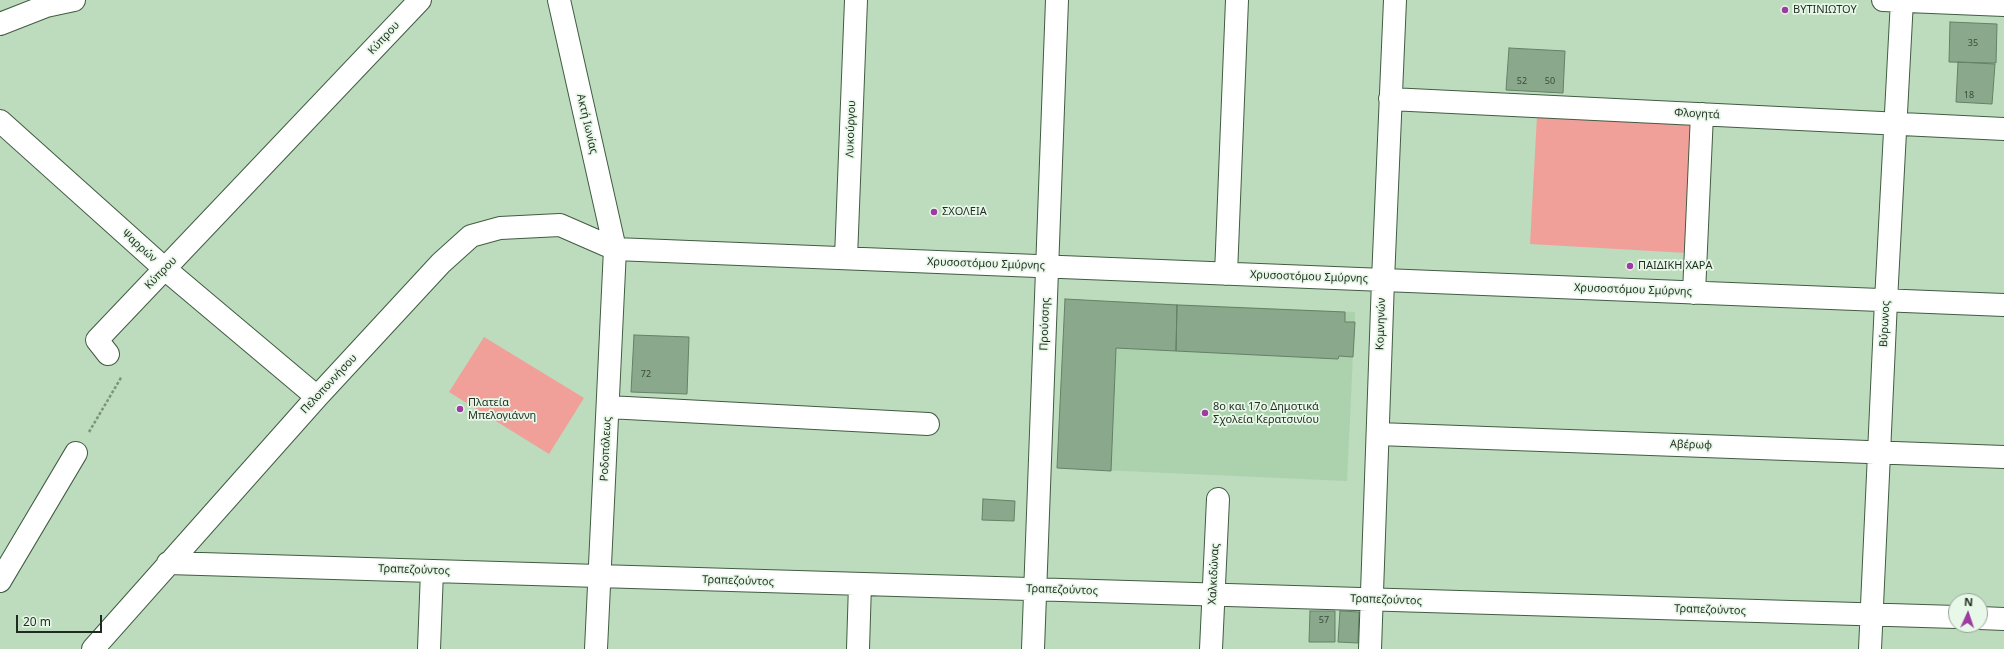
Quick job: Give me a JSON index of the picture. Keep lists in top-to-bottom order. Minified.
{"streets":{"street":["Κύπρου","Φλογητά","Ακτή Ιωνίας","Λυκούργου","Ψαρρών","Χρυσοστόμου Σμύρνης","Προύσσης","Κομνηνών","Βύρωνος","Πελοποννήσου","Αβέρωφ","Ροδοπόλεως","Τραπεζούντος","Χαλκιδώνας"]},"crossings":[["Κύπρου","Ψαρρών"],["Φλογητά","Κομνηνών"],["Φλογητά","Βύρωνος"],["Ακτή Ιωνίας","Χρυσοστόμου Σμύρνης"],["Ακτή Ιωνίας","Πελοποννήσου"],["Ακτή Ιωνίας","Ροδοπόλεως"],["Λυκούργου","Χρυσοστόμου Σμύρνης"],["Ψαρρών","Πελοποννήσου"],["Χρυσοστόμου Σμύρνης","Προύσσης"],["Χρυσοστόμου Σμύρνης","Κομνηνών"],["Χρυσοστόμου Σμύρνης","Βύρωνος"],["Χρυσοστόμου Σμύρνης","Πελοποννήσου"],["Χρυσοστόμου Σμύρνης","Ροδοπόλεως"],["Προύσσης","Τραπεζούντος"],["Κομνηνών","Αβέρωφ"],["Κομνηνών","Τραπεζούντος"],["Βύρωνος","Αβέρωφ"],["Βύρωνος","Τραπεζούντος"],["Πελοποννήσου","Ροδοπόλεως"],["Πελοποννήσου","Τραπεζούντος"],["Ροδοπόλεως","Τραπεζούντος"],["Τραπεζούντος","Χαλκιδώνας"]],"places":["ΒΥΤΙΝΙΩΤΟΥ","ΣΧΟΛΕΙΑ","ΠΑΙΔΙΚΗ ΧΑΡΑ","Πλατεία Μπελογιάννη","8ο και 17ο Δημοτικά Σχολεία Κερατσινίου"],"house_numbers":["35","52","50","18","72","57"],"scale_bar":"20 m","north":"top"}
